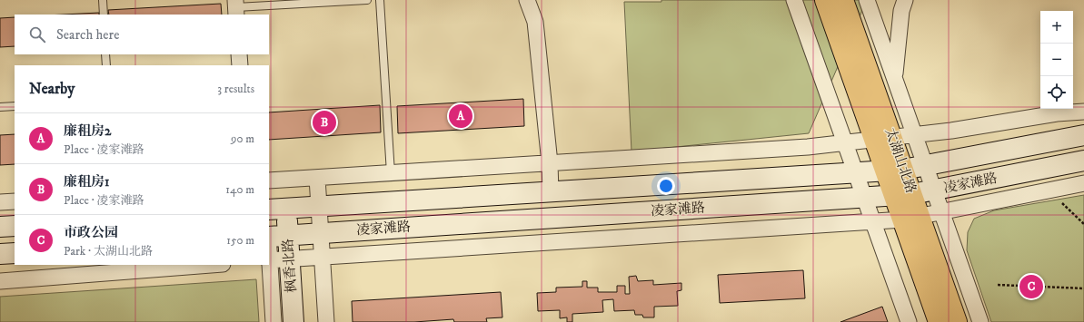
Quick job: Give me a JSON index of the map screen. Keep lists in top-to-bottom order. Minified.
{"streets":{"main road":["太湖山北路","凌家滩路","枫香北路"]},"crossings":[["太湖山北路","凌家滩路"],["凌家滩路","枫香北路"]],"page":{"map_buttons":["+","−"],"search":"Search here","heading":["Nearby","3 results"],"pins":["A","B","C"],"list":[{"mark":"A","name":"廉租房2","note":"Place · 凌家滩路","value":"90 m"},{"mark":"B","name":"廉租房1","note":"Place · 凌家滩路","value":"140 m"},{"mark":"C","name":"市政公园","note":"Park · 太湖山北路","value":"150 m"}]}}
